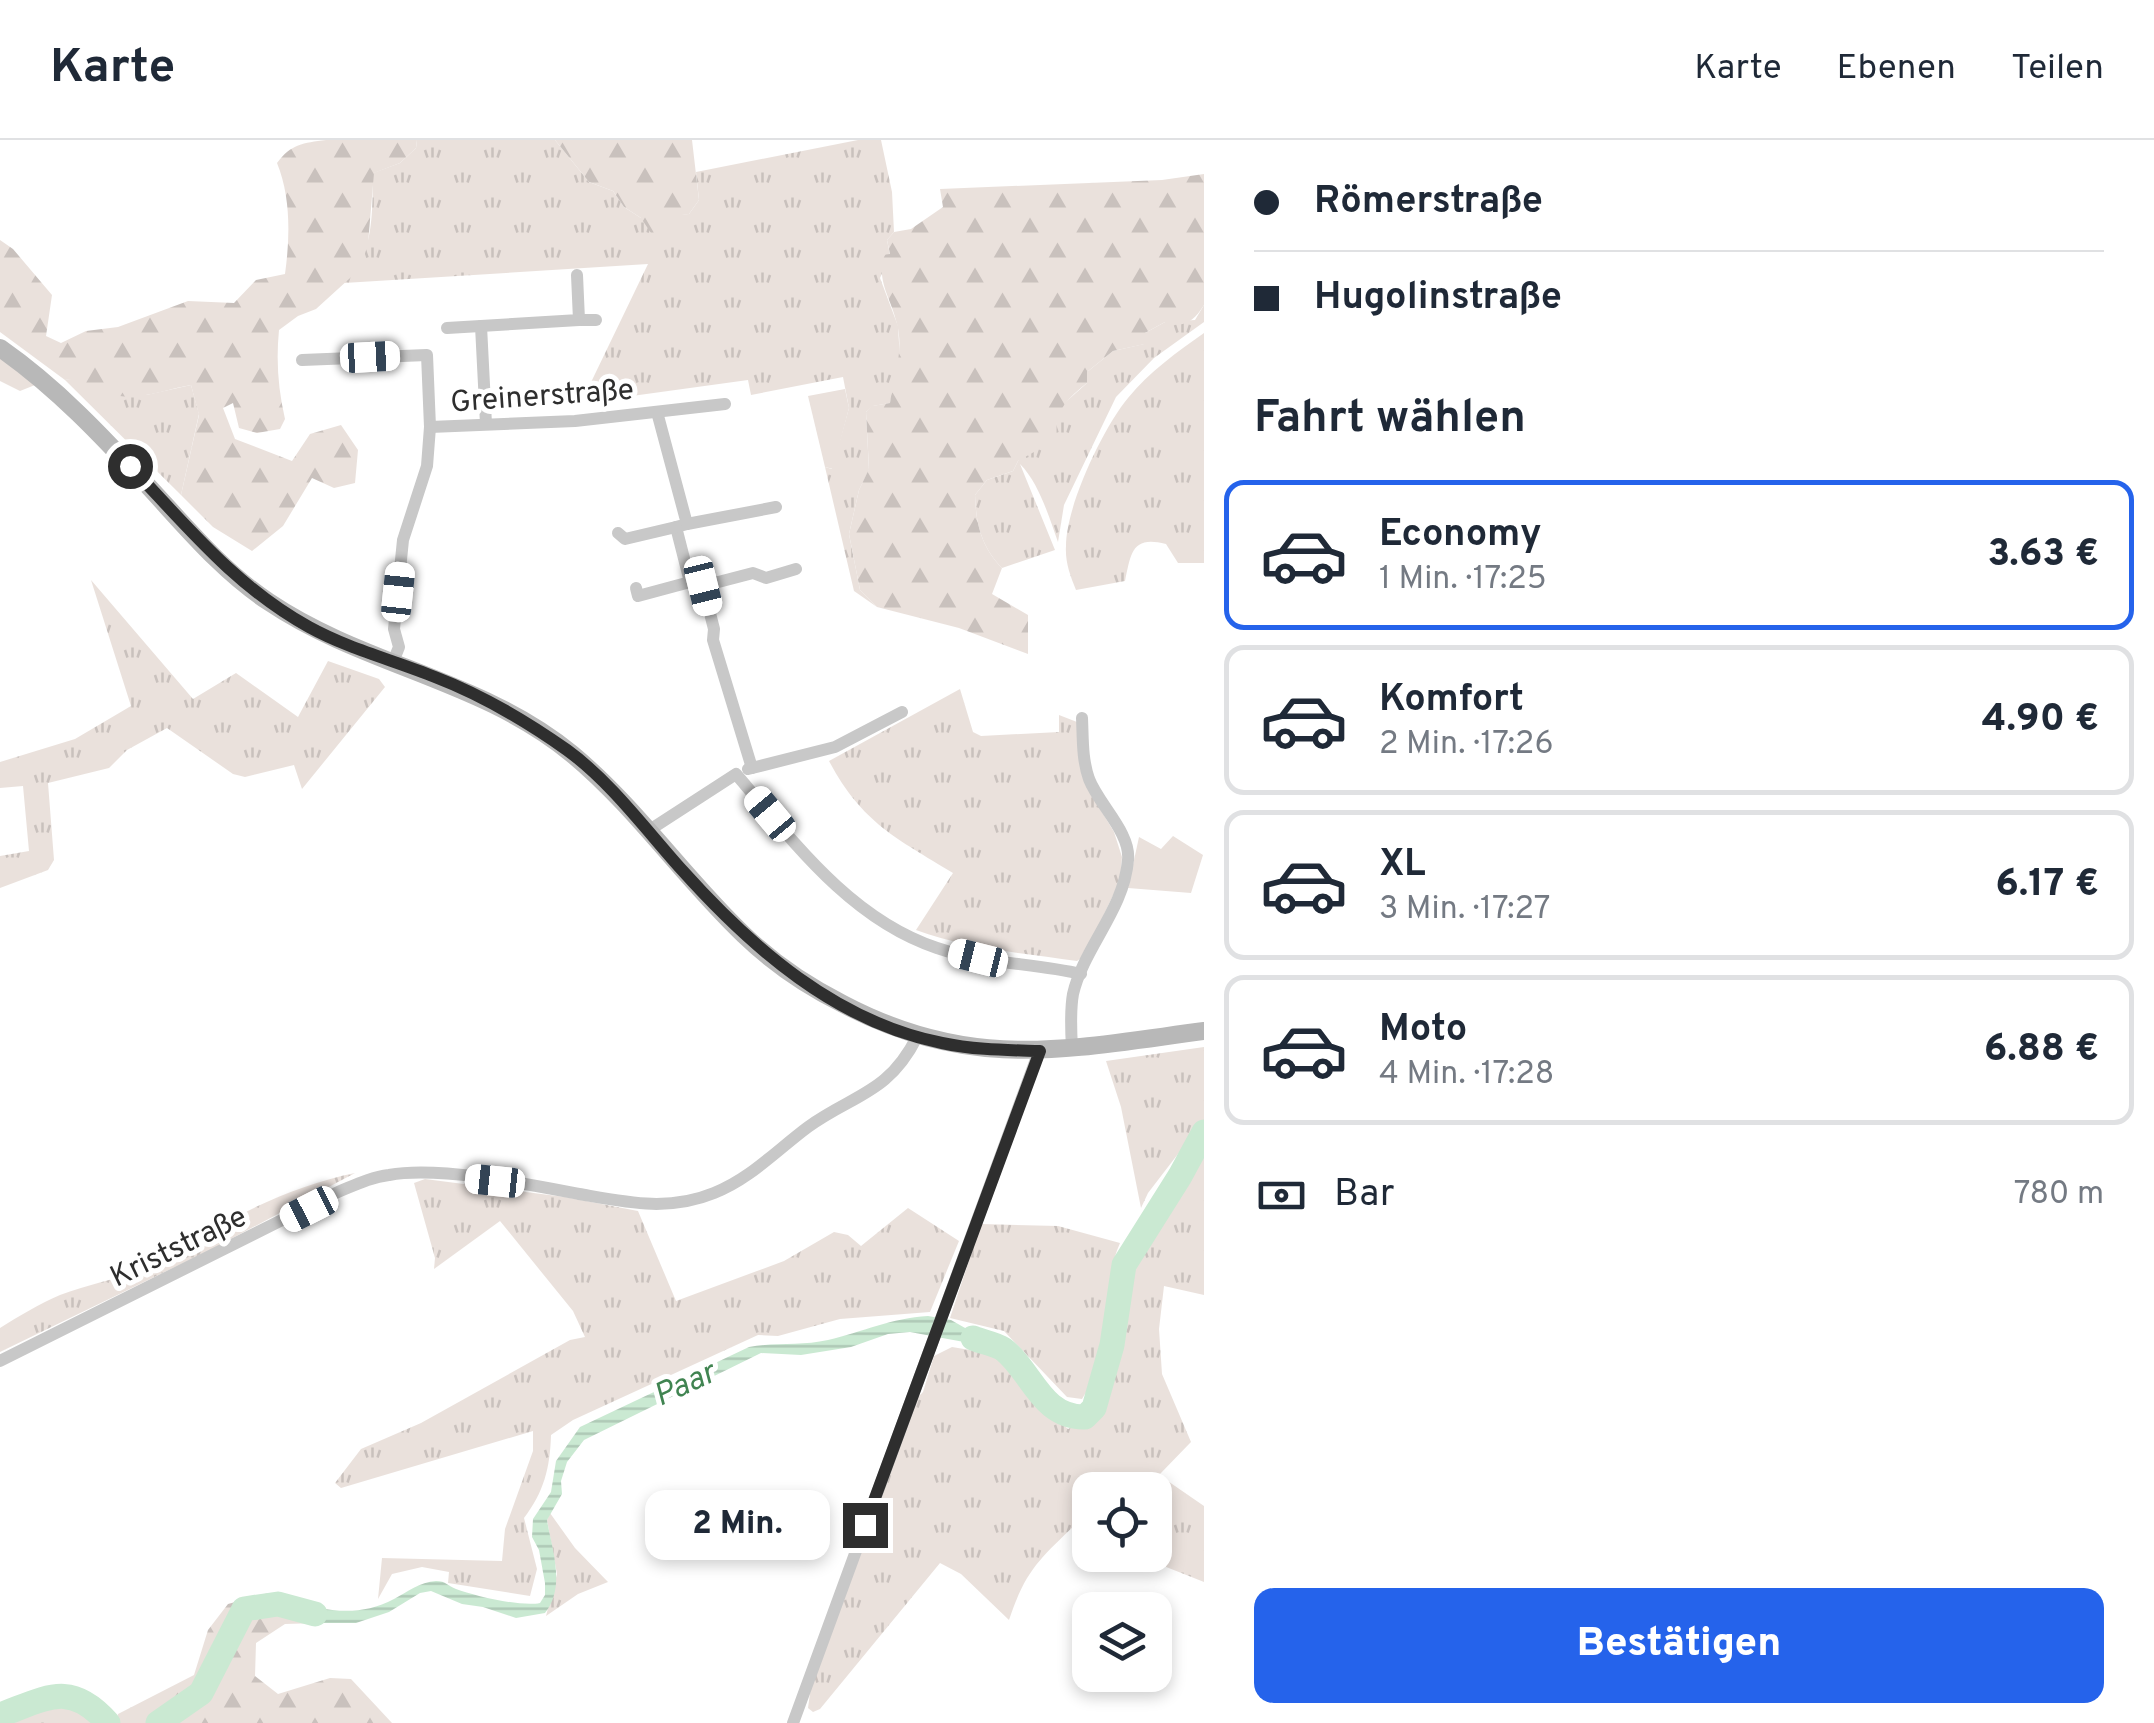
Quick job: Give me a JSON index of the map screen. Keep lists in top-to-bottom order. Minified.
{"streets":{"street":["Greinerstraße","Kriststraße"]},"water":["Paar"],"page":{"header":"Karte","nav":["Karte","Ebenen","Teilen"],"banner":["Römerstraße","Hugolinstraße"],"heading":"Fahrt wählen","list":[{"name":"Economy","note":"1 Min. · 17:25","value":"3.63 €"},{"name":"Komfort","note":"2 Min. · 17:26","value":"4.90 €"},{"name":"XL","note":"3 Min. · 17:27","value":"6.17 €"},{"name":"Moto","note":"4 Min. · 17:28","value":"6.88 €"}],"pay":["Bar","780 m"],"bubble":"2 Min.","buttons":"Bestätigen"}}
